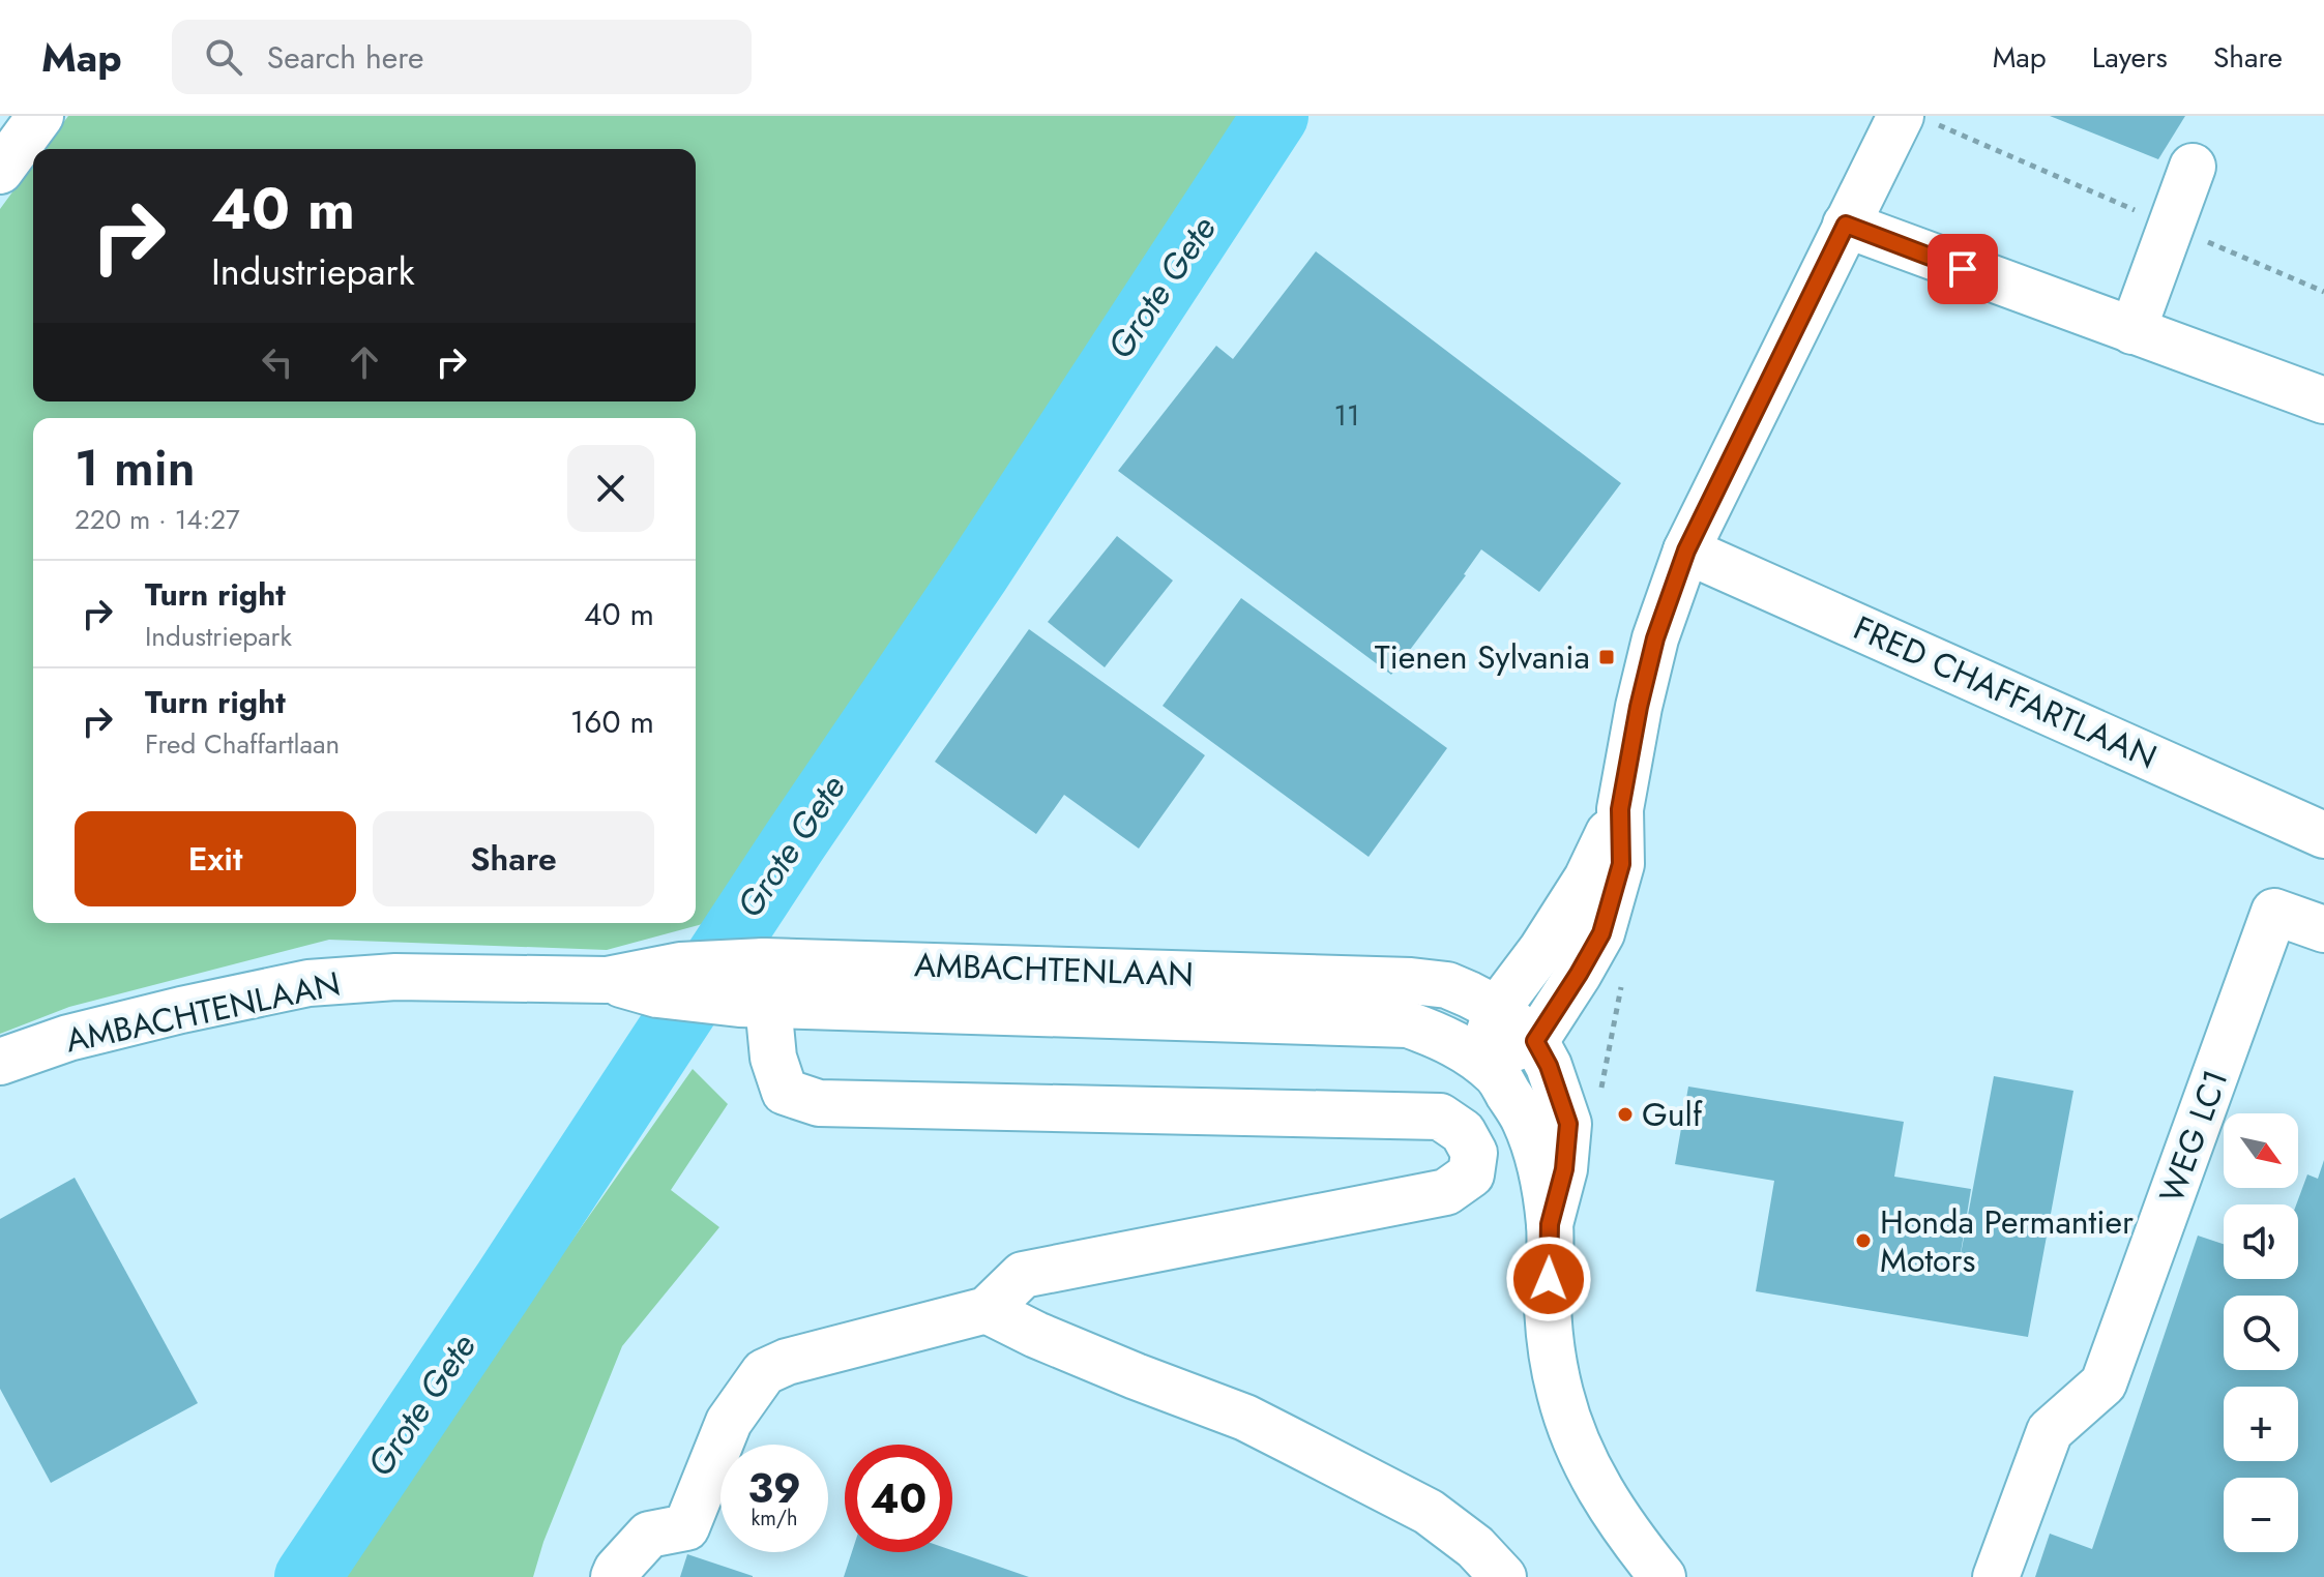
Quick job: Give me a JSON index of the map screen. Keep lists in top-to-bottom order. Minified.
{"streets":{"street":["FRED CHAFFARTLAAN","AMBACHTENLAAN","WEG LC1"]},"water":["Grote Gete"],"places":{"transit":["Tienen Sylvania"],"other":["Gulf","Honda Permantier Motors"]},"house_numbers":["11"],"north":"bottom right","page":{"header":"Map","search":"Search here","nav":["Map","Layers","Share"],"turn":["40 m","Industriepark"],"heading":["1 min","220 m · 14:27"],"list":[{"name":"Turn right","note":"Industriepark","value":"40 m"},{"name":"Turn right","note":"Fred Chaffartlaan","value":"160 m"}],"buttons":["Exit","Share"],"map_buttons":["+","−"],"speed":"39 km/h","limit":"40"}}
